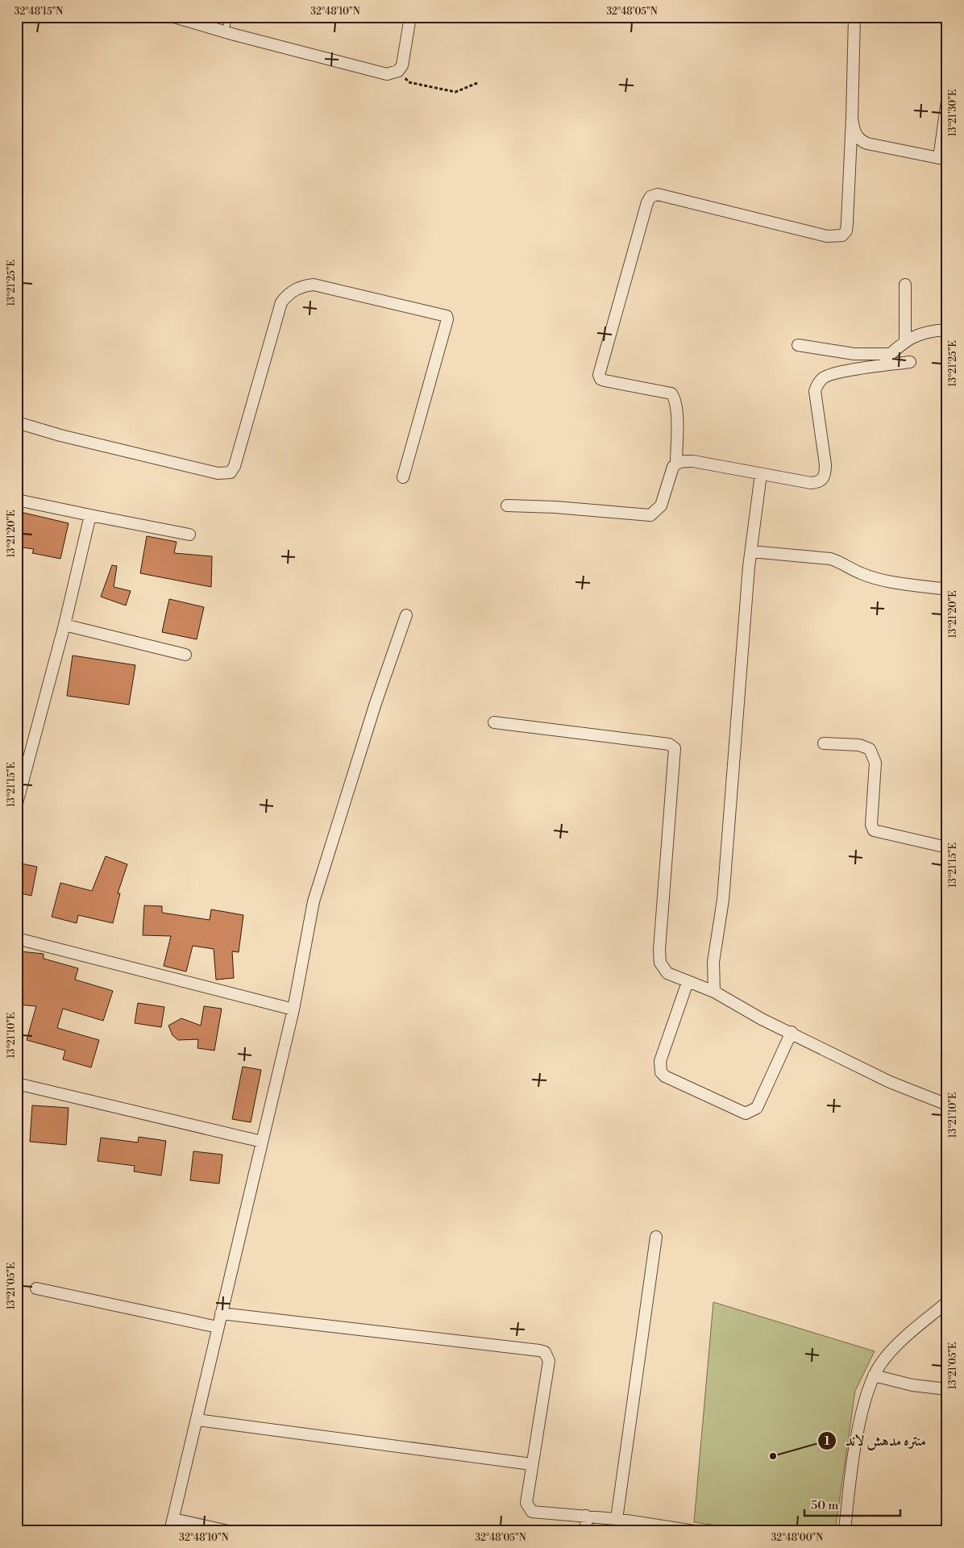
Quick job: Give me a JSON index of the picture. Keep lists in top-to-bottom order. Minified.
{"places":["منتره مدهش لاند"],"scale_bar":"50 m","coordinates":["32°48'15\"N","32°48'10\"N","32°48'05\"N","13°21'30\"E","13°21'25\"E","13°21'20\"E","13°21'15\"E","13°21'10\"E","13°21'05\"E","32°48'00\"N"]}
